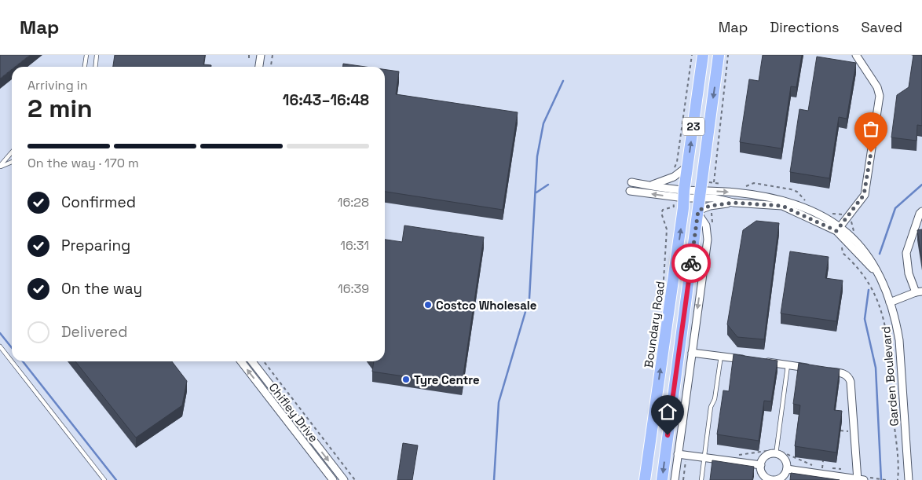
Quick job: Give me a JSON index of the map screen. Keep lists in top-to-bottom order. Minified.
{"streets":{"main road":["23","Boundary Road"],"street":["Garden Boulevard","Chifley Drive"]},"crossings":[["23","Garden Boulevard"],["Boundary Road","Garden Boulevard"]],"places":["Costco Wholesale","Tyre Centre"],"page":{"header":"Map","nav":["Map","Directions","Saved"],"heading":["2 min","Arriving in","16:43–16:48"],"bar":"On the way · 170 m","list":[["Confirmed","16:28"],["Preparing","16:31"],["On the way","16:39"],"Delivered"]}}
